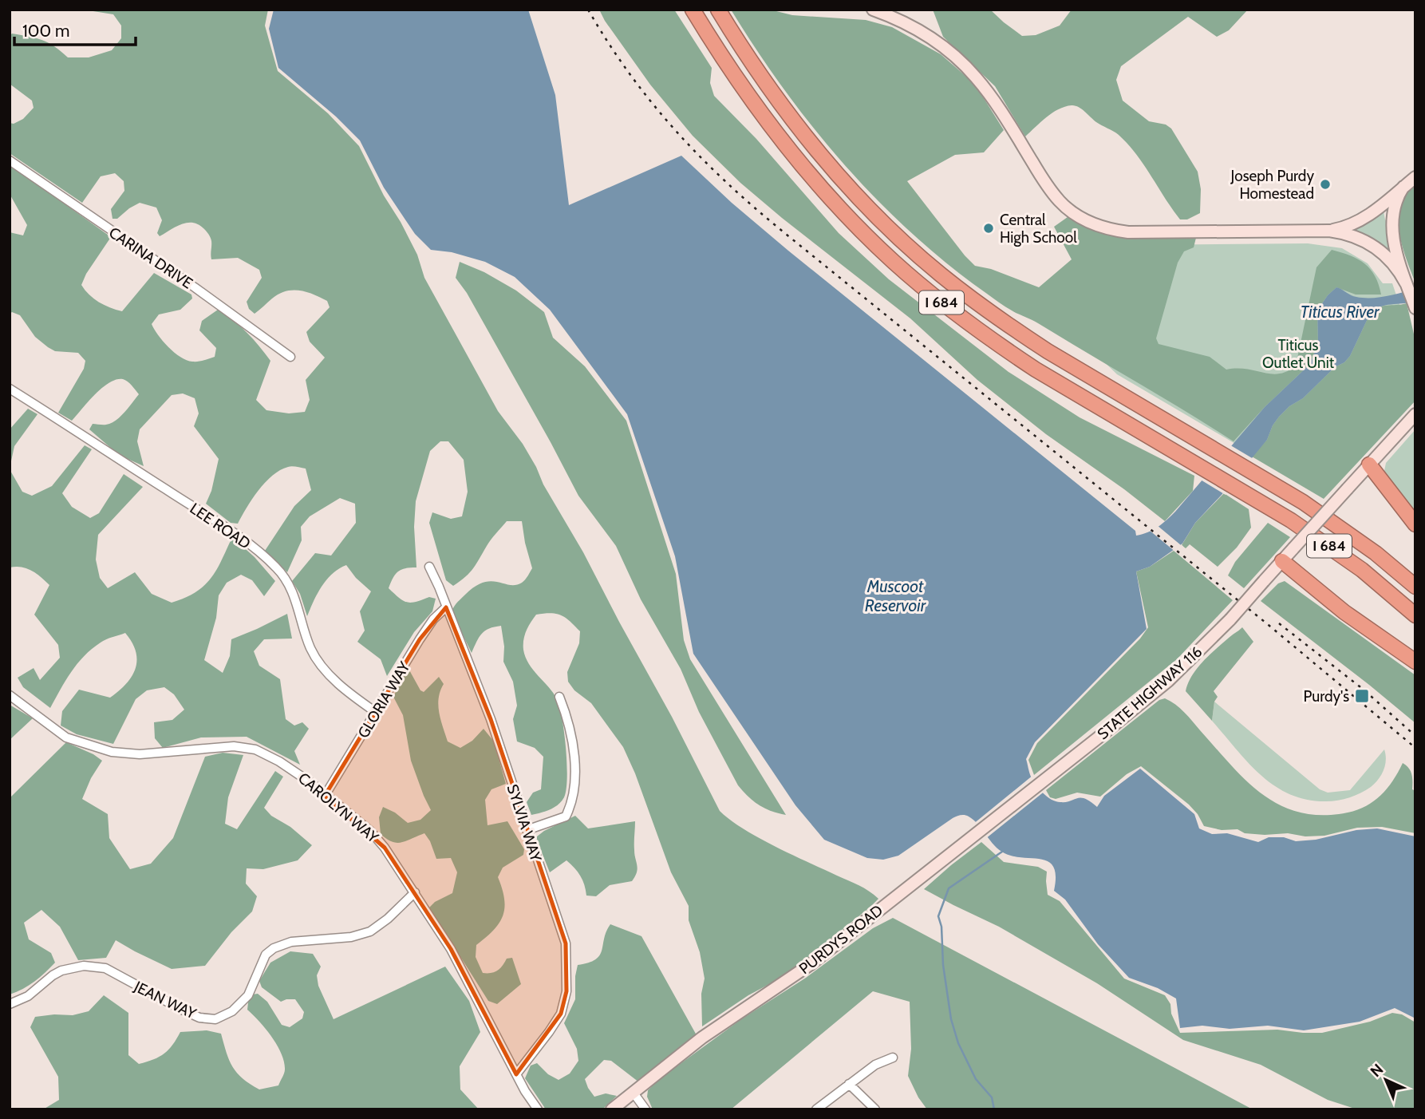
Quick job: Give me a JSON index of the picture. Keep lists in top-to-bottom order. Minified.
{"streets":{"highway":["I 684"],"main road":["STATE HIGHWAY 116","PURDYS ROAD"],"street":["CARINA DRIVE","LEE ROAD","GLORIA WAY","CAROLYN WAY","SYLVIA WAY","JEAN WAY"]},"crossings":[["LEE ROAD","GLORIA WAY"],["STATE HIGHWAY 116","PURDYS ROAD"],["GLORIA WAY","CAROLYN WAY"],["GLORIA WAY","SYLVIA WAY"],["CAROLYN WAY","SYLVIA WAY"],["CAROLYN WAY","JEAN WAY"]],"water":["Titicus River","Muscoot Reservoir"],"parks":["Titicus Outlet Unit"],"places":{"other":["Joseph Purdy Homestead","Central High School"],"transit":["Purdy's"]},"scale_bar":"100 m","north":"top left"}
